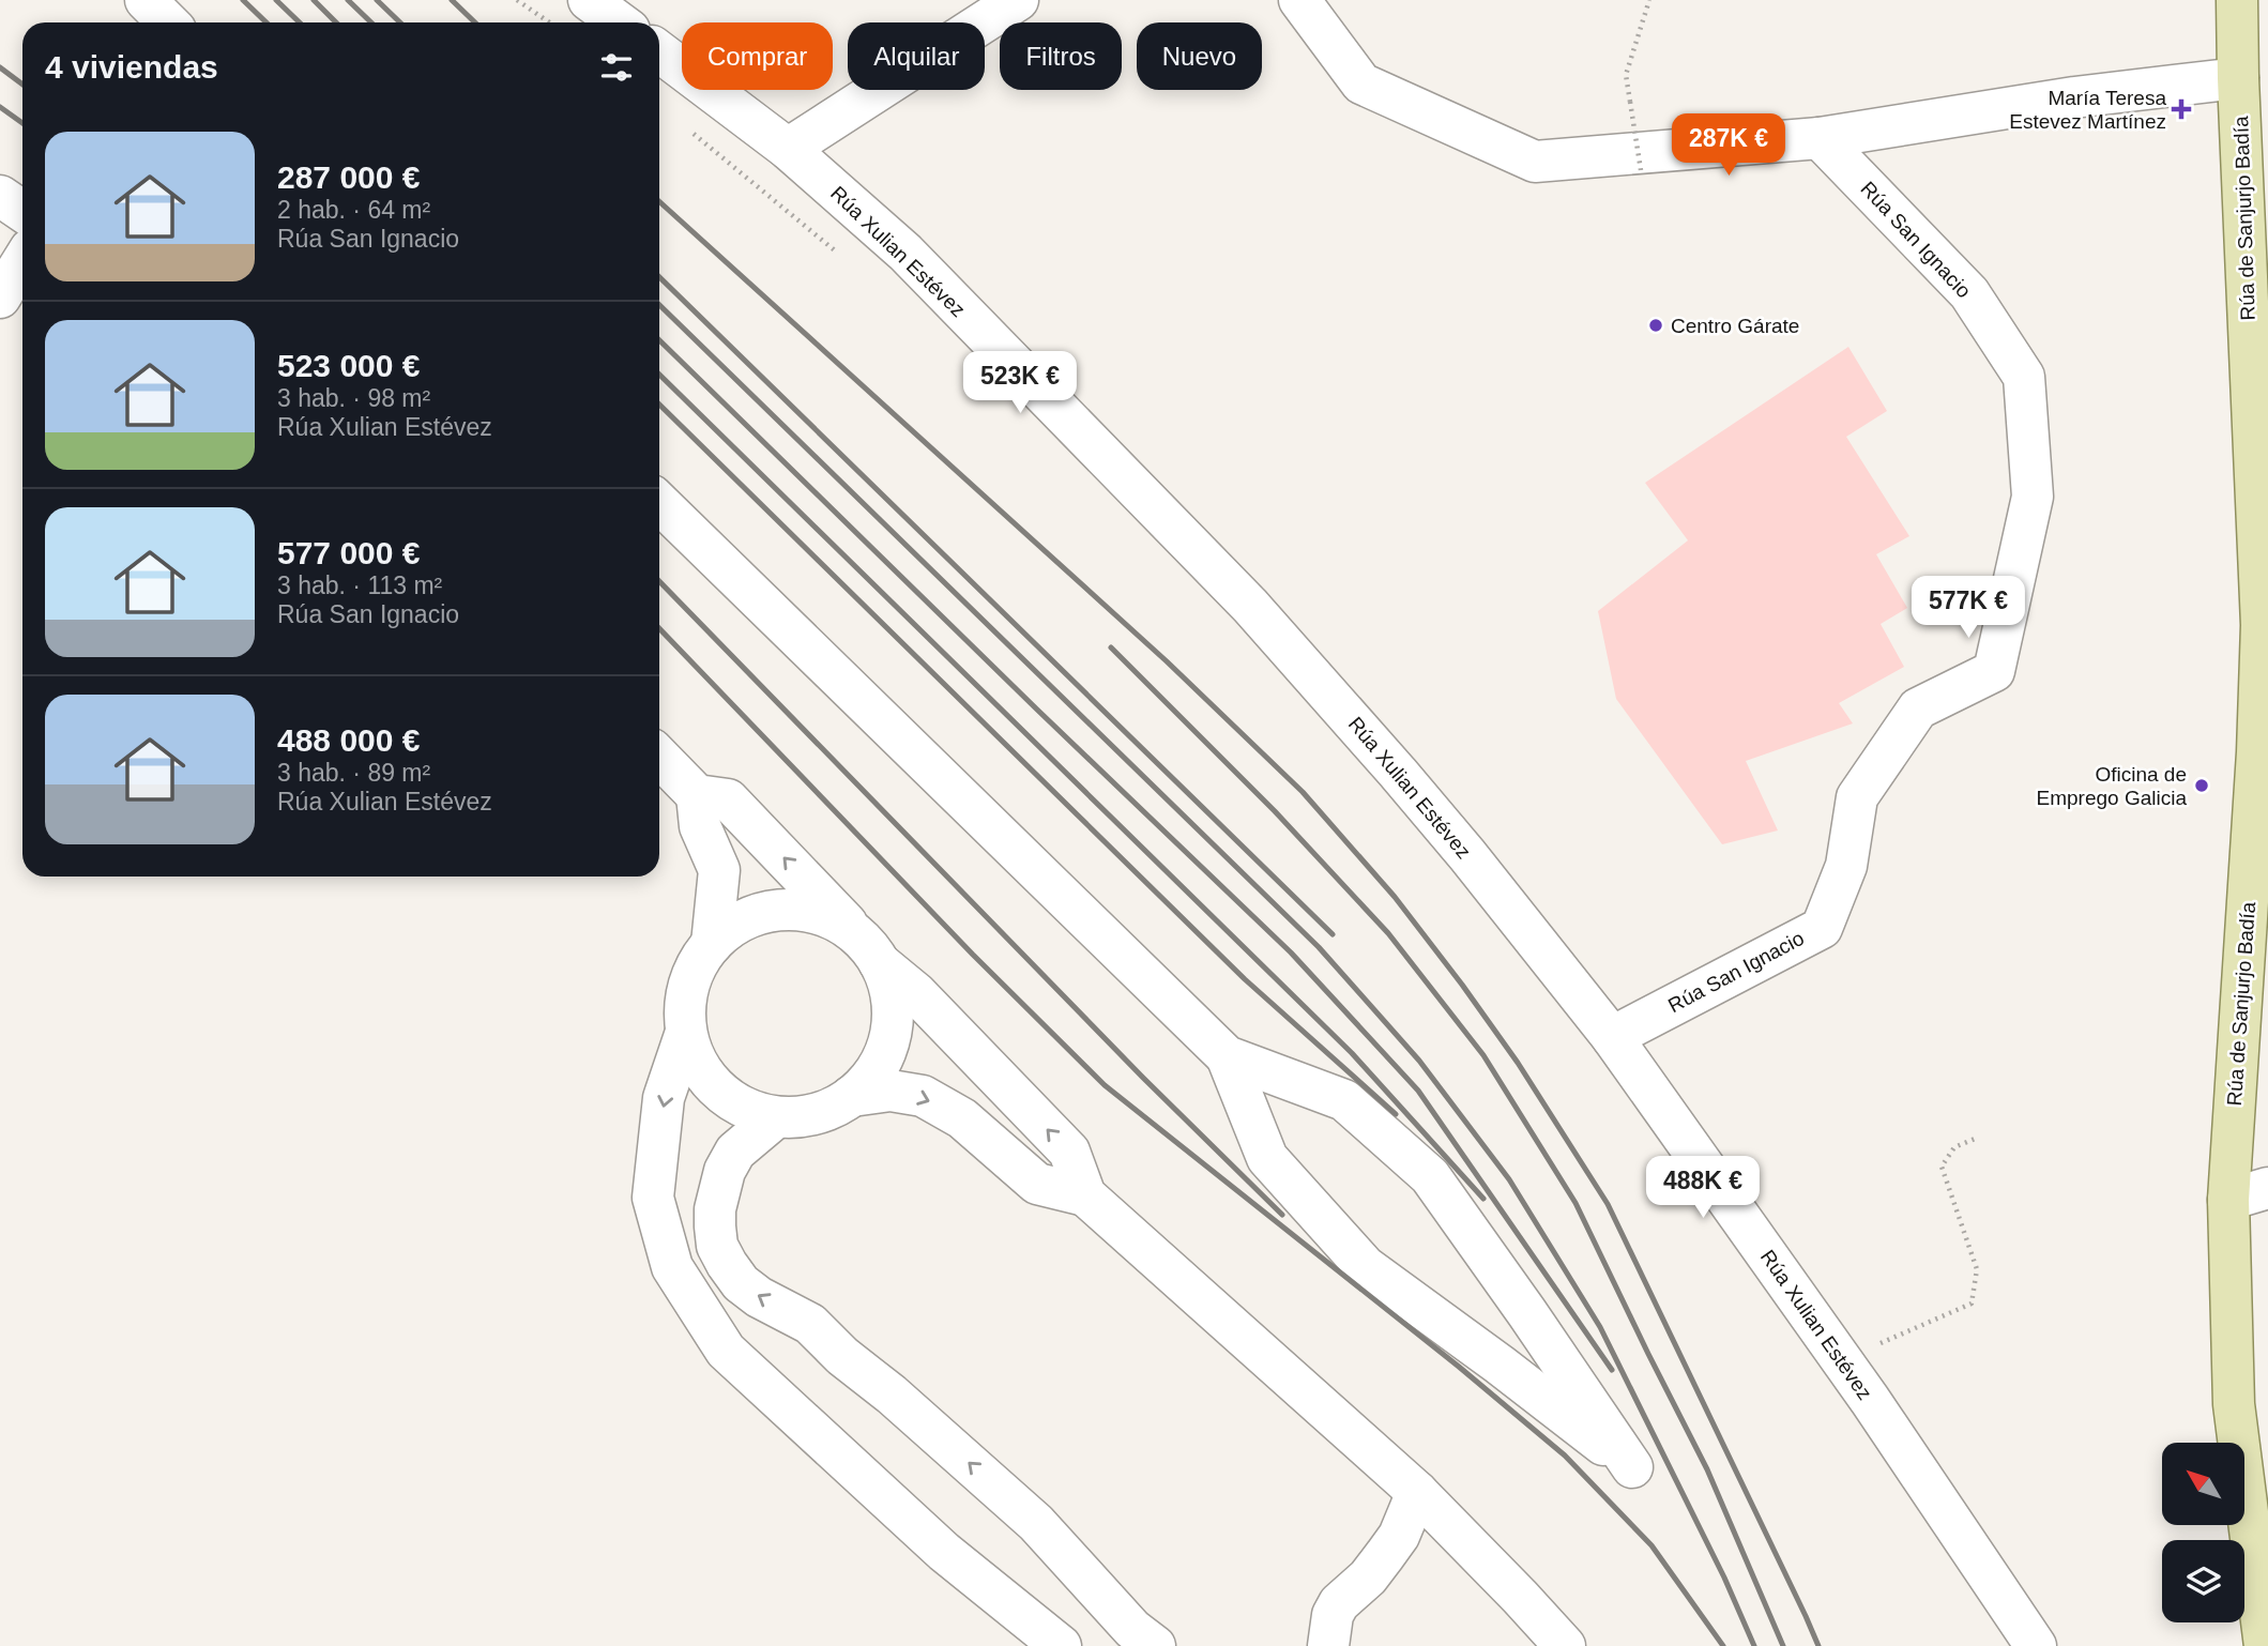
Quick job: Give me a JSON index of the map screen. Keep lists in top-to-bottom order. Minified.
{"streets":{"main road":["Rúa de Sanjurjo Badía"],"street":["Rúa San Ignacio","Rúa Xulian Estévez"]},"crossings":[["Rúa San Ignacio","Rúa Xulian Estévez"]],"places":{"health":["María Teresa Estevez Martínez"],"other":["Centro Gárate","Oficina de Emprego Galicia"]},"north":"top left","page":{"chip":["Comprar","Alquilar","Filtros","Nuevo"],"heading":"4 viviendas","list":[{"name":"287 000 €","note":"2 hab. · 64 m² · Rúa San Ignacio"},{"name":"523 000 €","note":"3 hab. · 98 m² · Rúa Xulian Estévez"},{"name":"577 000 €","note":"3 hab. · 113 m² · Rúa San Ignacio"},{"name":"488 000 €","note":"3 hab. · 89 m² · Rúa Xulian Estévez"}],"price":["287K €","523K €","577K €","488K €"]}}
